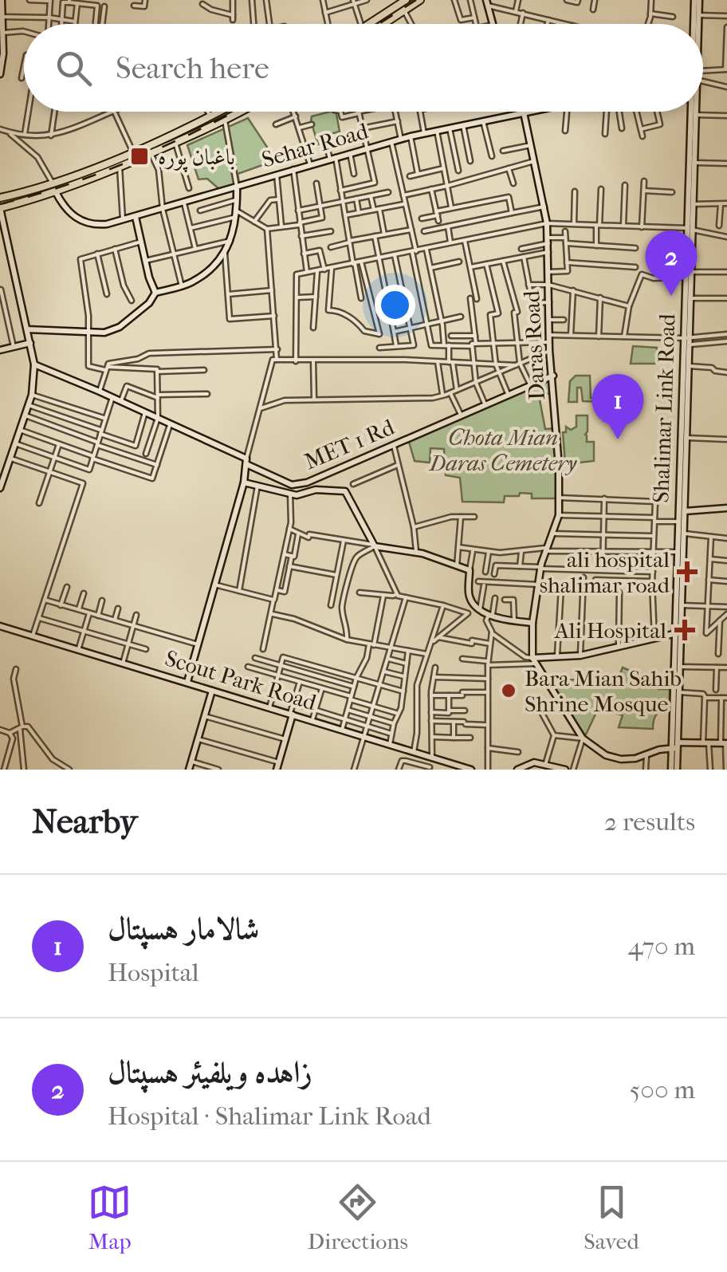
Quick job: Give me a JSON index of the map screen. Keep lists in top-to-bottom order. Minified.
{"streets":{"street":["Sehar Road","Daras Road","Shalimar Link Road","MET 1 Rd","Scout Park Road"]},"crossings":[["Sehar Road","Daras Road"],["Daras Road","MET 1 Rd"]],"parks":["Chota Mian Daras Cemetery"],"places":{"transit":["باغبان پورہ"],"health":["ali hospital shalimar road","Ali Hospital"],"other":["Bara Mian Sahib Shrine Mosque"]},"page":{"search":"Search here","pins":["2","1"],"heading":["Nearby","2 results"],"list":[{"mark":"1","name":"شالامار ہسپتال","note":"Hospital","value":"470 m"},{"mark":"2","name":"زاہدہ ویلفیئر ہسپتال","note":"Hospital · Shalimar Link Road","value":"500 m"}],"nav":["Map","Directions","Saved"]}}
